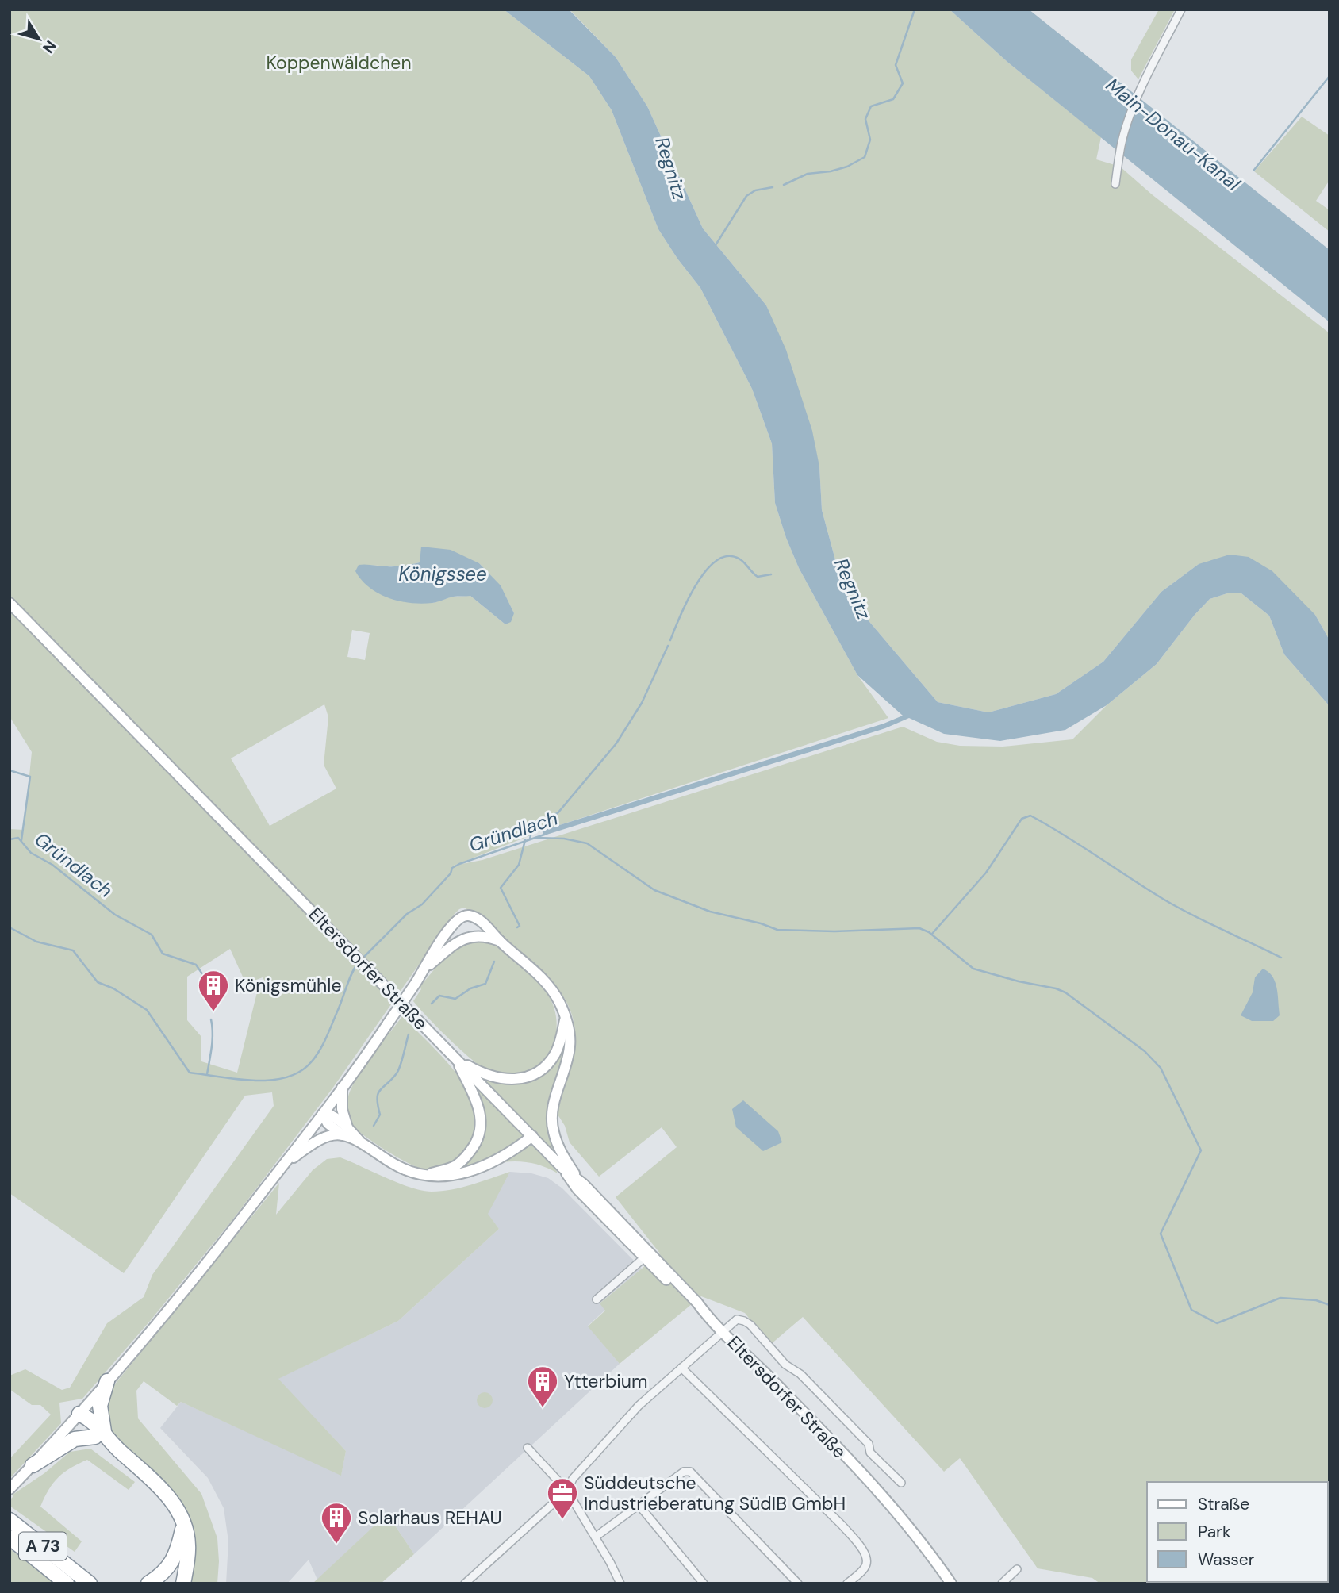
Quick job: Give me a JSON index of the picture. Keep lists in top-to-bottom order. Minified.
{"streets":{"highway":["A 73"],"main road":["Eltersdorfer Straße"]},"water":["Main-Donau-Kanal","Regnitz","Königssee","Gründlach"],"parks":["Koppenwäldchen"],"places":{"building":["Königsmühle","Ytterbium","Solarhaus REHAU"],"office":["Süddeutsche Industrieberatung SüdIB GmbH"]},"legend":["Straße","Park","Wasser"],"north":"bottom right"}
